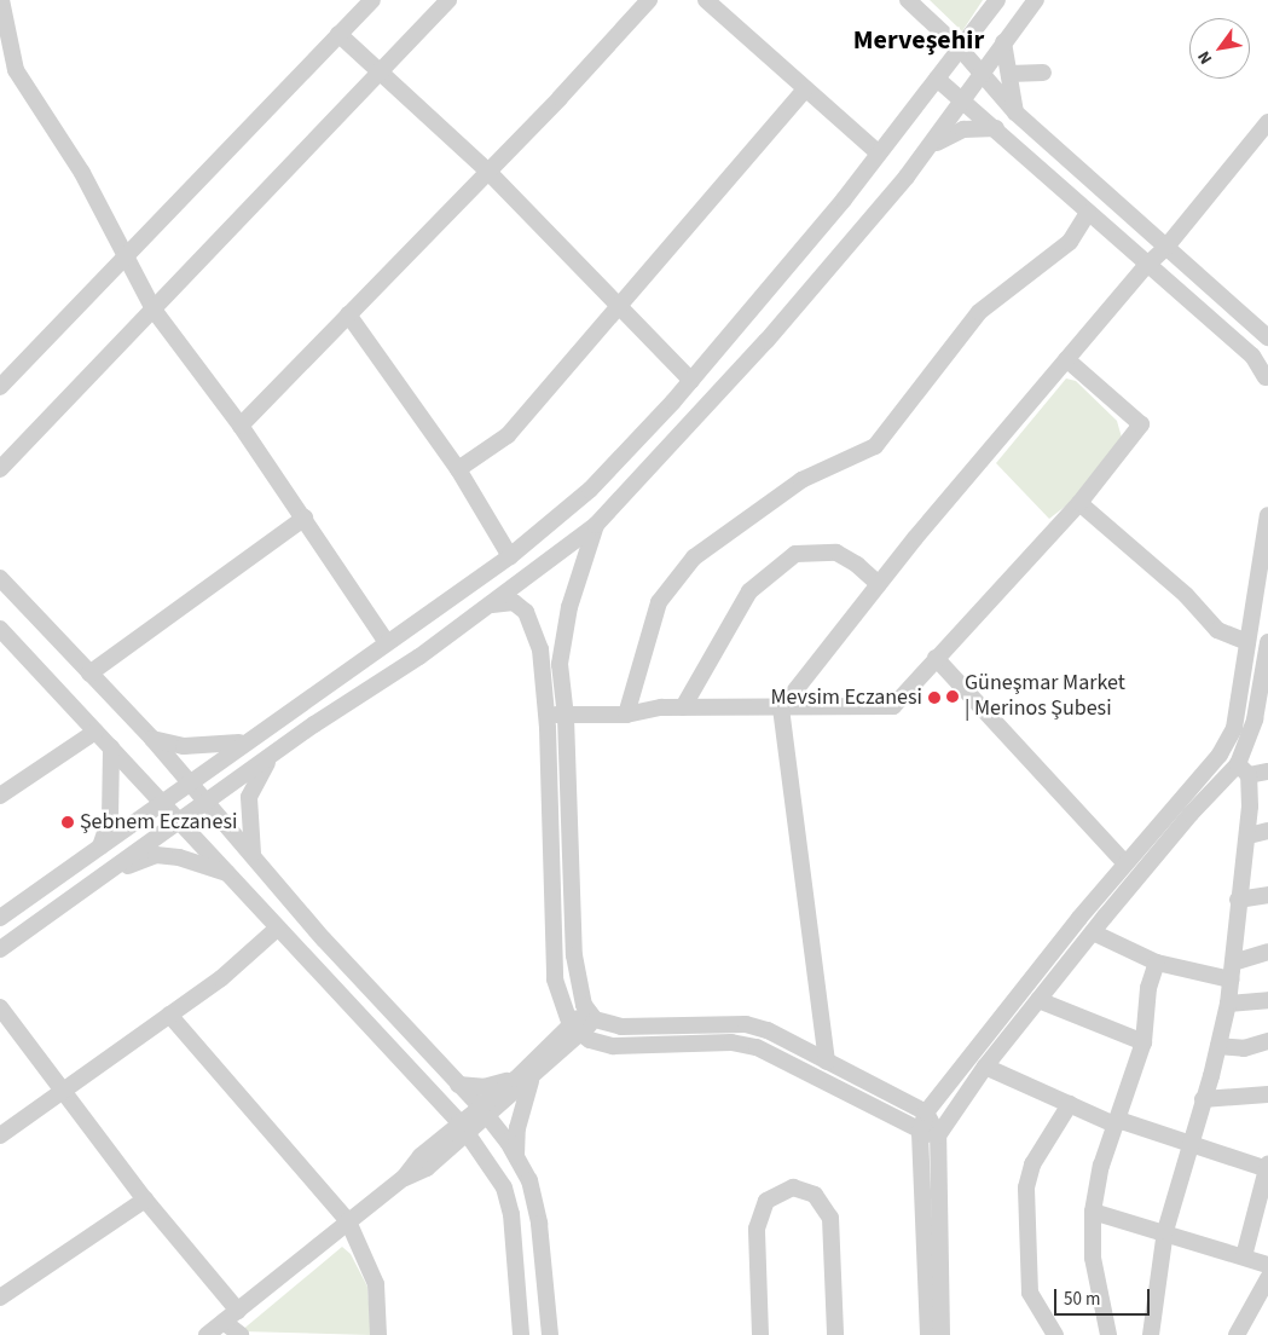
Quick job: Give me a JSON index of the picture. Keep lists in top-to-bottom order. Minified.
{"districts":["Merveşehir"],"places":["Güneşmar Market | Merinos Şubesi","Mevsim Eczanesi","Şebnem Eczanesi"],"scale_bar":"50 m","north":"bottom left"}
